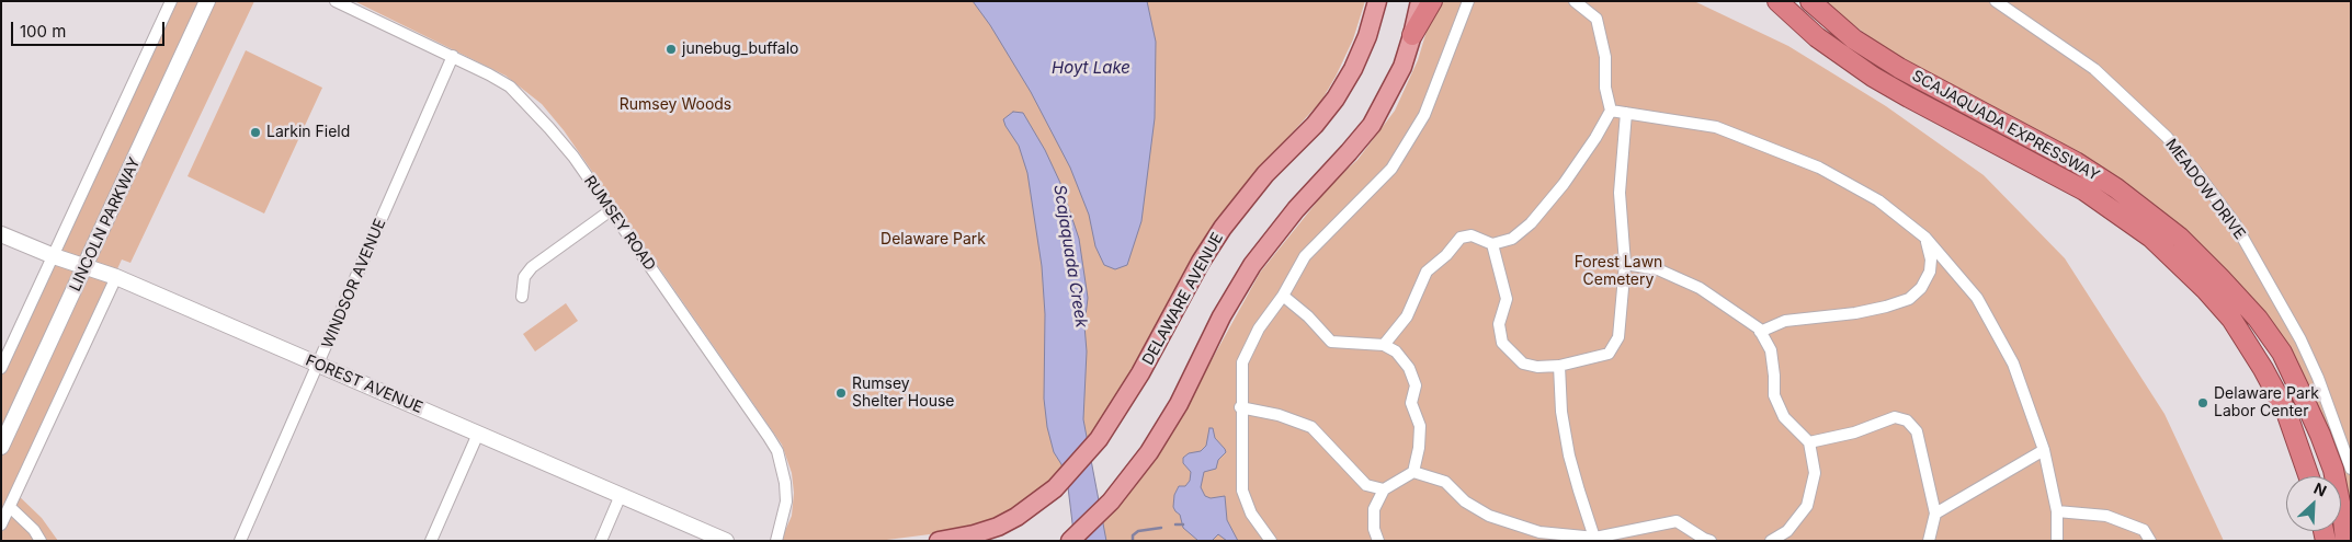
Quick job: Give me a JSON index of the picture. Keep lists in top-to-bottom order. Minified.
{"streets":{"highway":["SCAJAQUADA EXPRESSWAY"],"main road":["DELAWARE AVENUE"],"street":["MEADOW DRIVE","RUMSEY ROAD","LINCOLN PARKWAY","WINDSOR AVENUE","FOREST AVENUE"]},"crossings":[["RUMSEY ROAD","WINDSOR AVENUE"],["LINCOLN PARKWAY","FOREST AVENUE"],["WINDSOR AVENUE","FOREST AVENUE"]],"water":["Hoyt Lake","Scajaquada Creek"],"parks":["Rumsey Woods","Delaware Park","Forest Lawn Cemetery"],"places":["junebug_buffalo","Larkin Field","Rumsey Shelter House","Delaware Park Labor Center"],"scale_bar":"100 m","north":"top right"}
